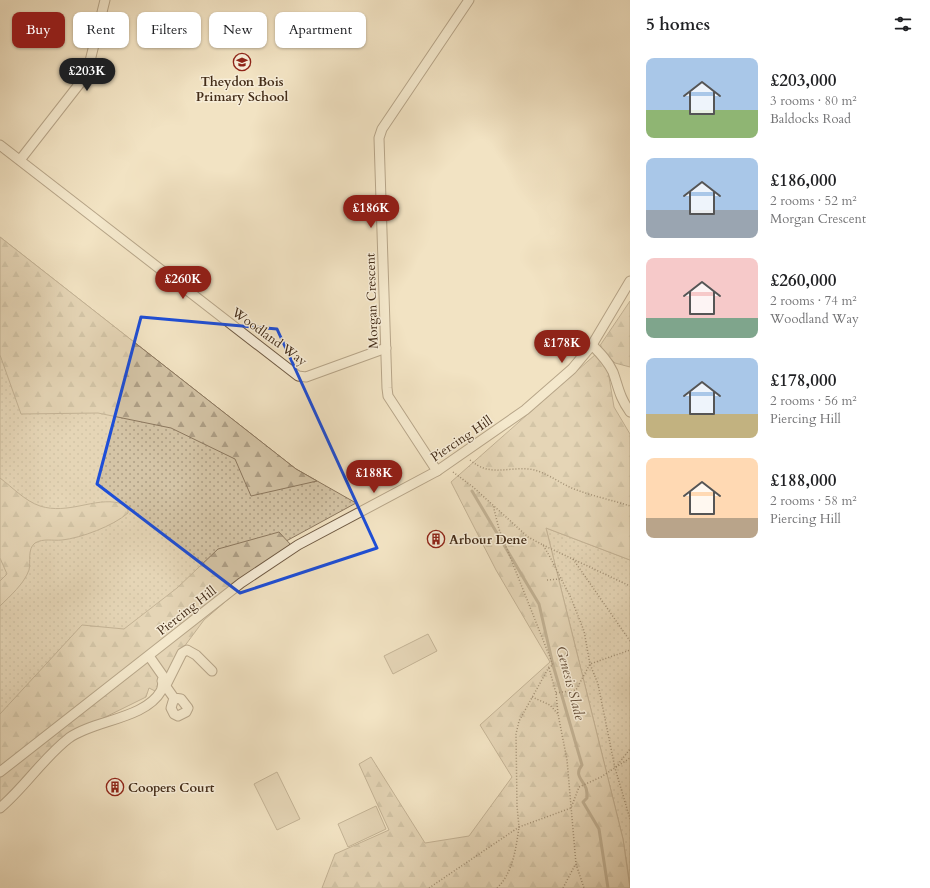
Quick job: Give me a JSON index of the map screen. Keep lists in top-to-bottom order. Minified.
{"streets":{"street":["Morgan Crescent","Woodland Way","Piercing Hill"]},"crossings":[["Morgan Crescent","Woodland Way"],["Morgan Crescent","Piercing Hill"]],"water":["Genesis Slade"],"places":{"school or university":["Theydon Bois Primary School"],"building":["Arbour Dene","Coopers Court"]},"page":{"heading":"5 homes","chip":["Buy","Rent","Filters","New","Apartment"],"list":[{"name":"£203,000","note":"3 rooms · 80 m² · Baldocks Road"},{"name":"£186,000","note":"2 rooms · 52 m² · Morgan Crescent"},{"name":"£260,000","note":"2 rooms · 74 m² · Woodland Way"},{"name":"£178,000","note":"2 rooms · 56 m² · Piercing Hill"},{"name":"£188,000","note":"2 rooms · 58 m² · Piercing Hill"}],"price":["£203K","£186K","£260K","£178K","£188K"]}}
